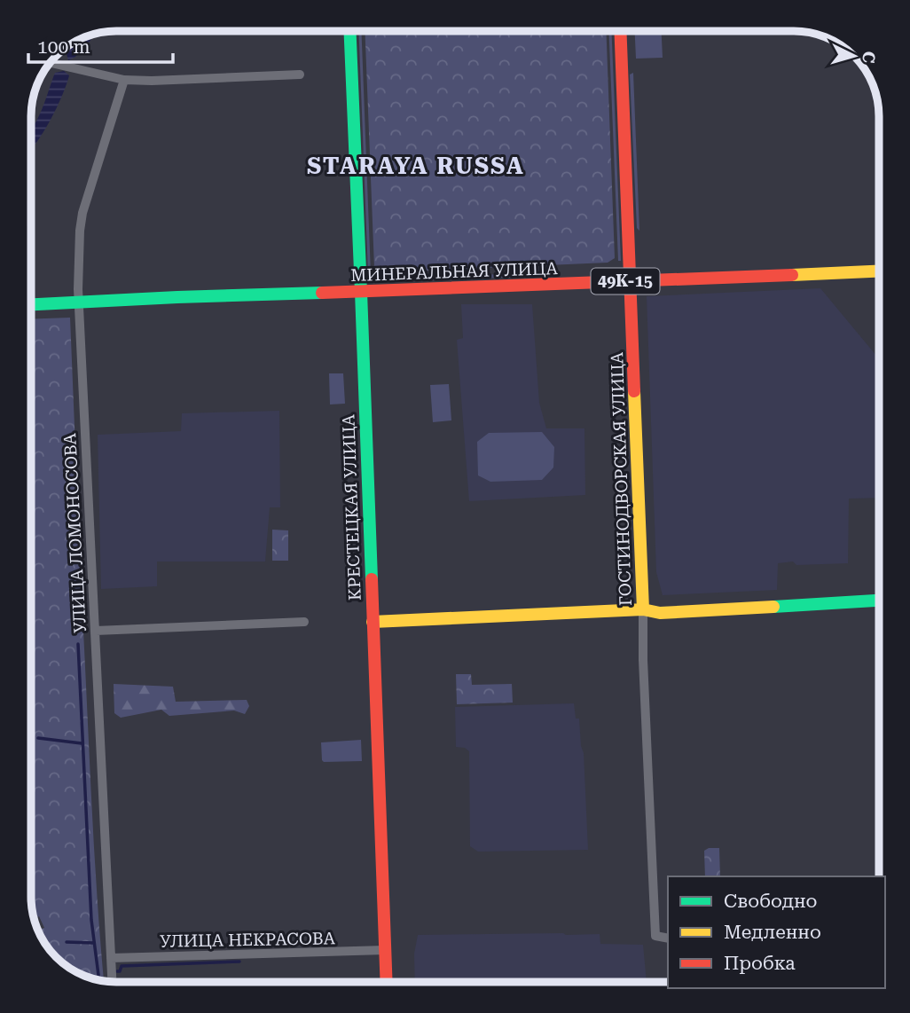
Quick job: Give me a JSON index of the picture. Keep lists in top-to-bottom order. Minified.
{"streets":{"main road":["МИНЕРАЛЬНАЯ УЛИЦА","49К-15","ГОСТИНОДВОРСКАЯ УЛИЦА","КРЕСТЕЦКАЯ УЛИЦА"],"street":["УЛИЦА ЛОМОНОСОВА","УЛИЦА НЕКРАСОВА"]},"crossings":[["МИНЕРАЛЬНАЯ УЛИЦА","ГОСТИНОДВОРСКАЯ УЛИЦА"],["МИНЕРАЛЬНАЯ УЛИЦА","КРЕСТЕЦКАЯ УЛИЦА"],["МИНЕРАЛЬНАЯ УЛИЦА","УЛИЦА ЛОМОНОСОВА"],["КРЕСТЕЦКАЯ УЛИЦА","УЛИЦА НЕКРАСОВА"],["УЛИЦА ЛОМОНОСОВА","УЛИЦА НЕКРАСОВА"]],"districts":["STARAYA RUSSA"],"legend":["Свободно","Медленно","Пробка"],"scale_bar":"100 m","north":"right"}
